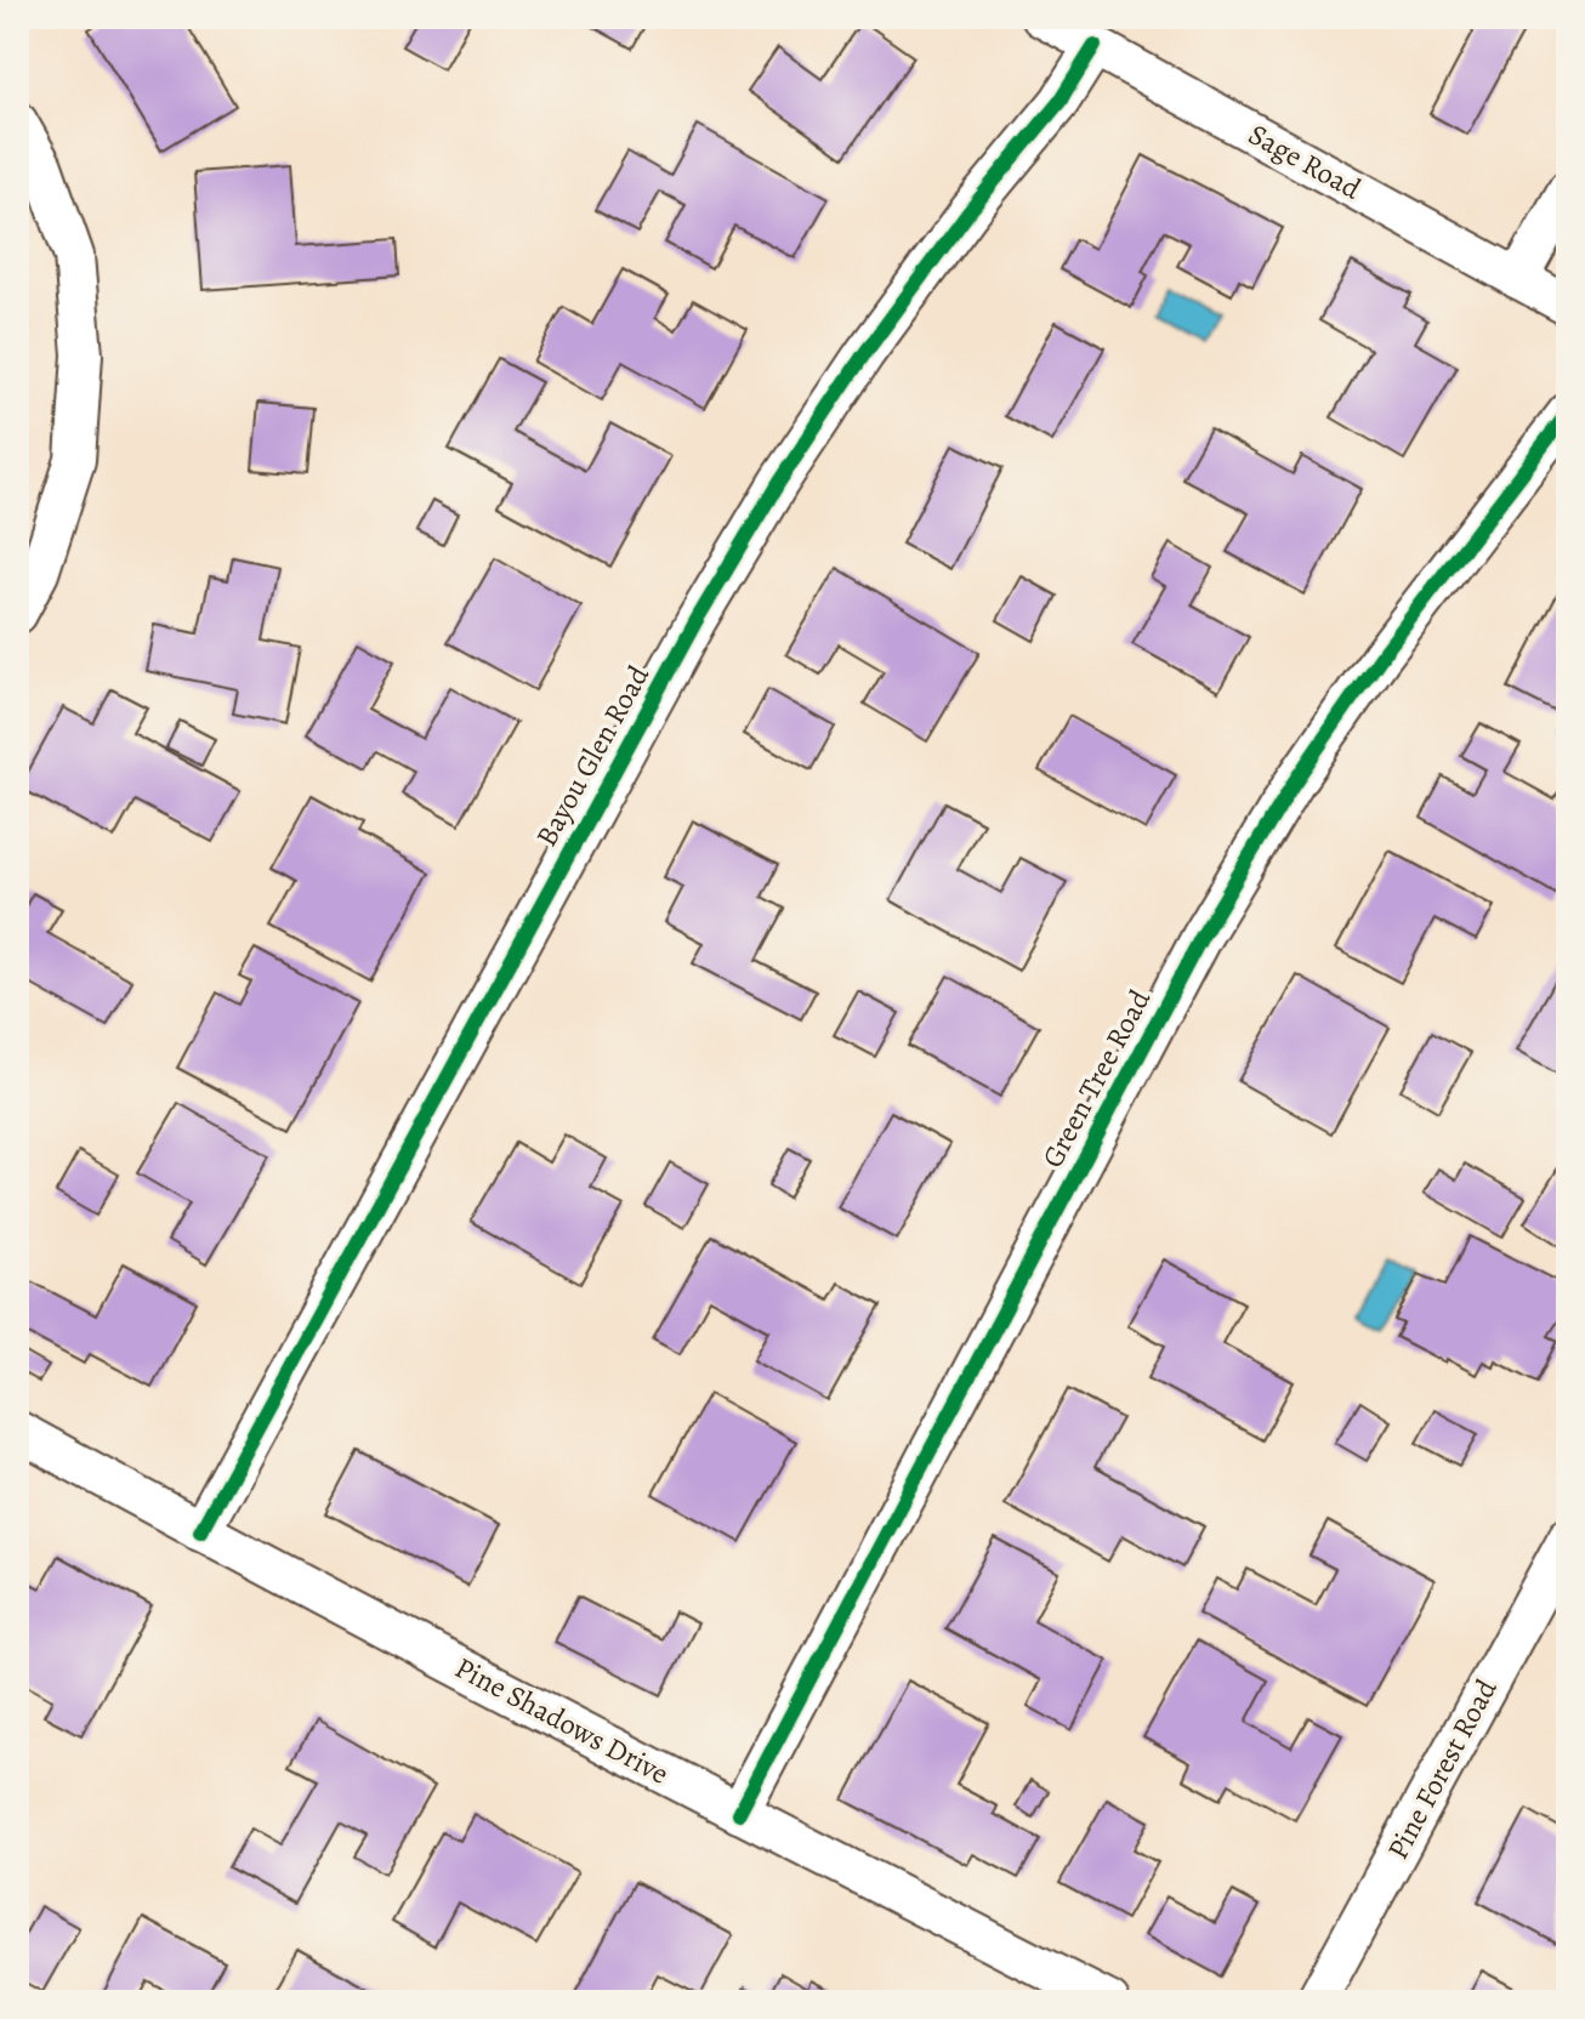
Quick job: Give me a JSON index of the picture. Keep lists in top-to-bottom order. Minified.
{"streets":{"street":["Sage Road","Bayou Glen Road","Green Tree Road","Pine Shadows Drive","Pine Forest Road"]},"crossings":[["Sage Road","Bayou Glen Road"],["Bayou Glen Road","Pine Shadows Drive"],["Green Tree Road","Pine Shadows Drive"]]}
